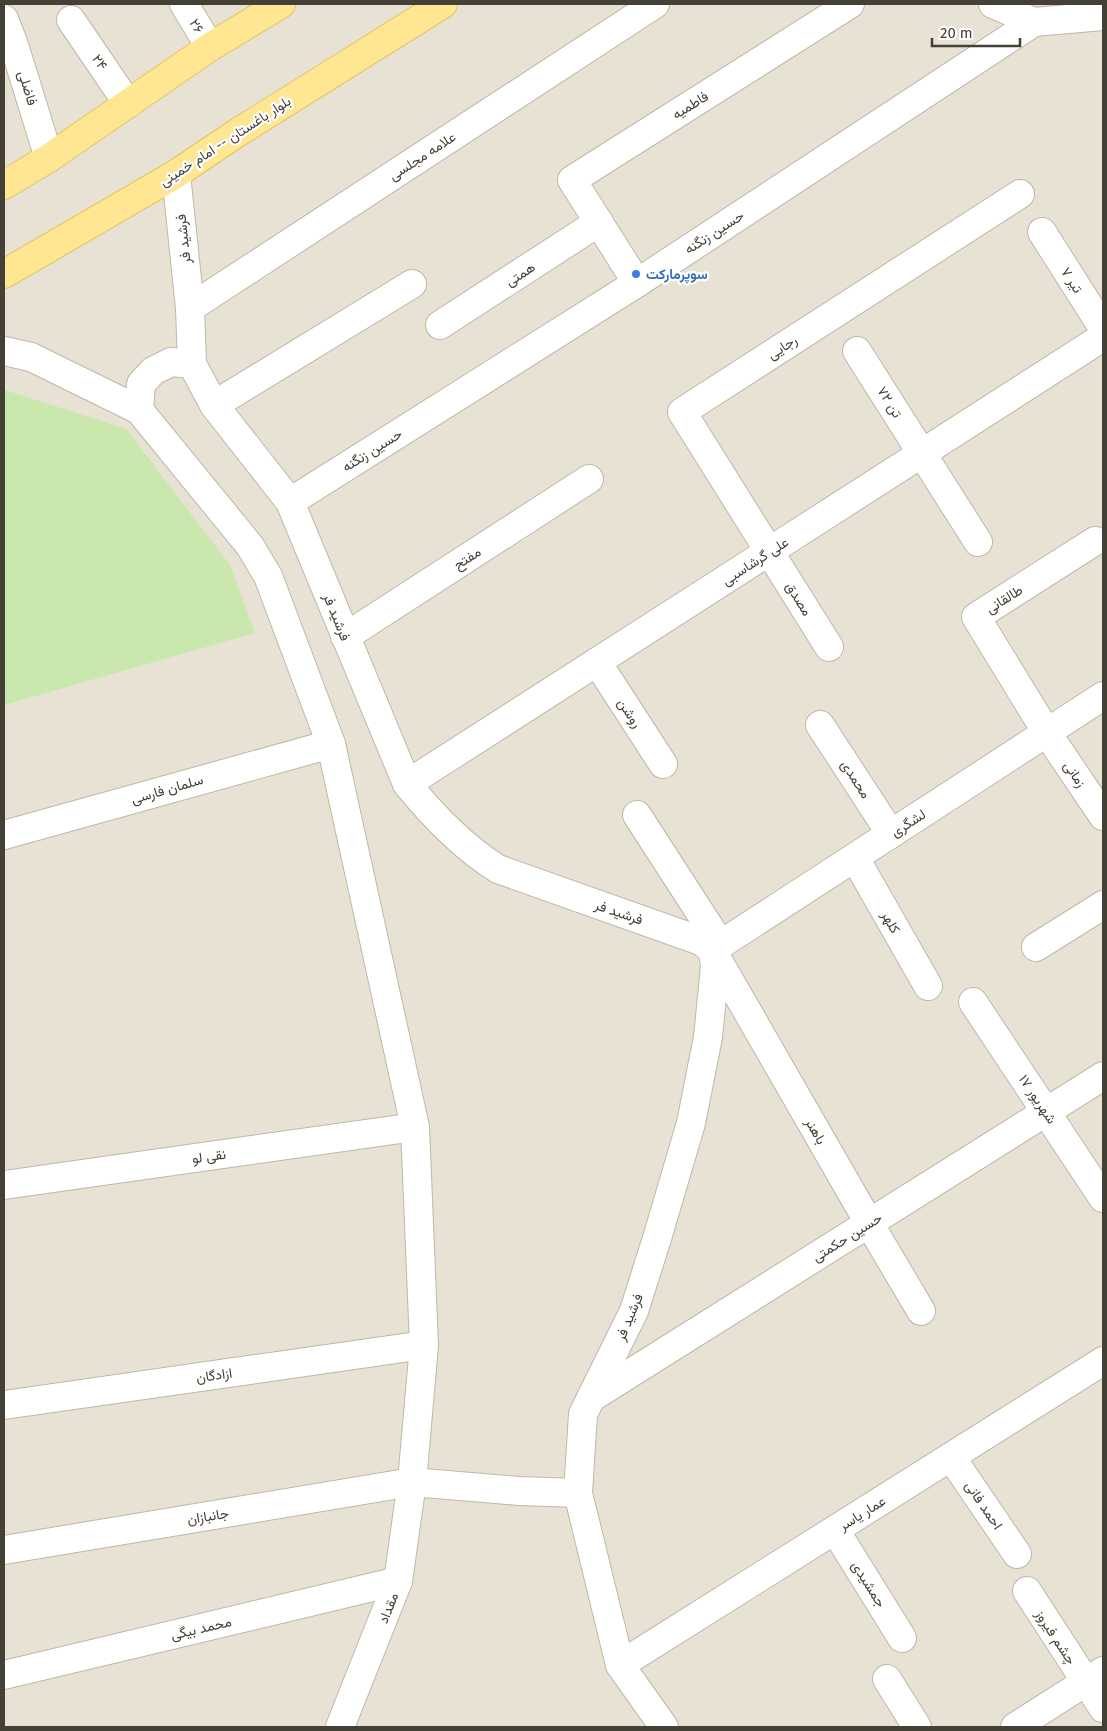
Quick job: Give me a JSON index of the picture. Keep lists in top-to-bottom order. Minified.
{"streets":{"main road":["بلوار باغستان -- امام خمینی"],"street":["۲۶","۲۴","فاضلی","فاطمیه","علامه مجلسی","حسین زنگنه","فرشید فر","همتی","۷ تیر","رجایی","۷۲ تن","مفتح","علی گرشاسبی","مصدق","طالقانی","روشن","زمانی","محمدی","سلمان فارسی","لشگری","کلهر","۱۷ شهریور","باهنر","نقی لو","حسین حکمتی","ازادگان","احمد فانی","عمار یاسر","جانبازان","جمشیدی","مقداد","محمد بیگی","چشم فیروز"]},"crossings":[["فاطمیه","همتی"],["بلوار باغستان -- امام خمینی","فرشید فر"],["علامه مجلسی","فرشید فر"],["حسین زنگنه","فرشید فر"],["فرشید فر","مفتح"],["فرشید فر","علی گرشاسبی"],["فرشید فر","لشگری"],["فرشید فر","باهنر"],["فرشید فر","حسین حکمتی"],["فرشید فر","عمار یاسر"],["فرشید فر","جانبازان"],["رجایی","علی گرشاسبی"],["رجایی","مصدق"],["۷۲ تن","علی گرشاسبی"],["علی گرشاسبی","مصدق"],["علی گرشاسبی","روشن"],["طالقانی","زمانی"],["طالقانی","لشگری"],["زمانی","لشگری"],["محمدی","لشگری"],["لشگری","کلهر"],["لشگری","باهنر"],["۱۷ شهریور","حسین حکمتی"],["باهنر","حسین حکمتی"],["احمد فانی","عمار یاسر"],["عمار یاسر","جمشیدی"],["جانبازان","مقداد"],["مقداد","محمد بیگی"]],"places":["سوپرمارکت"],"scale_bar":"20 m"}
